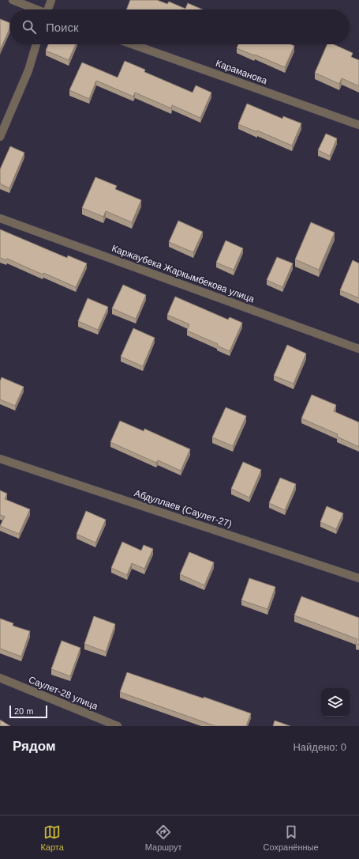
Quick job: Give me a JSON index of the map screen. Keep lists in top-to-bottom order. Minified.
{"streets":{"street":["Караманова","Каржаубека Жаркымбекова улица","Абдуллаев (Саулет-27)","Саулет-28 улица"]},"scale_bar":"20 m","page":{"search":"Поиск","scale":"20 m","heading":["Рядом","Найдено: 0"],"nav":["Карта","Маршрут","Сохранённые"]}}
